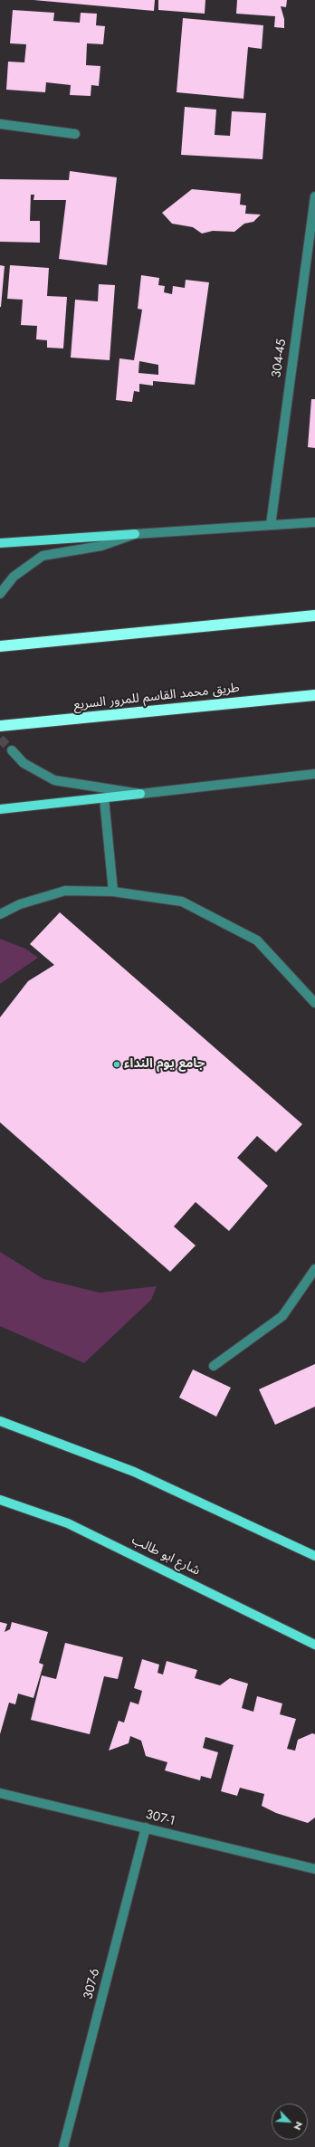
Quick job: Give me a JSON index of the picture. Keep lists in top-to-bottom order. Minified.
{"streets":{"highway":["طريق محمد القاسم للمرور السريع"],"main road":["شارع ابو طالب"],"street":["304-45","307-1","307-6"]},"crossings":[["307-1","307-6"]],"places":["جامع يوم النداء"],"north":"bottom right"}
